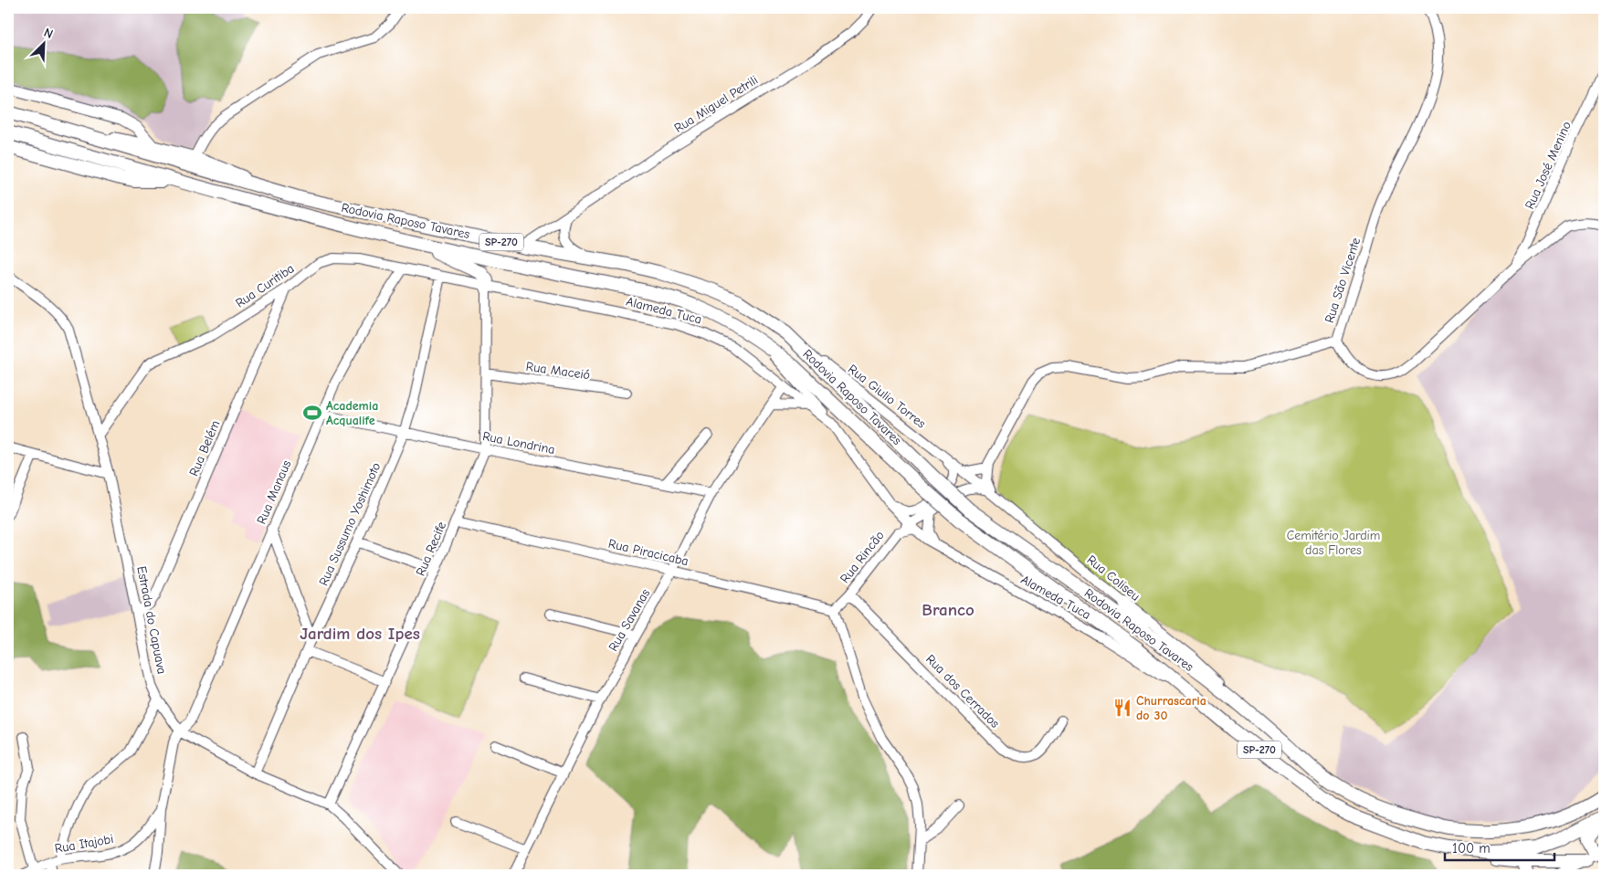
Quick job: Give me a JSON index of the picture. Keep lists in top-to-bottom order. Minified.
{"streets":{"highway":["Rodovia Raposo Tavares","SP-270"],"street":["Rua Miguel Petrili","Rua José Menino","Rua São Vicente","Rua Curitiba","Alameda Tuca","Rua Maceió","Rua Giulio Torres","Rua Londrina","Rua Belém","Rua Manaus","Rua Sussumo Yoshimoto","Rua Recife","Rua Piracicaba","Rua Rincão","Rua Coliseu","Estrada do Capuava","Rua Savanas","Rua dos Cerrados","Rua Itajobi"]},"crossings":[["Rua Miguel Petrili","Rodovia Raposo Tavares"],["Rua José Menino","Rua São Vicente"],["Rodovia Raposo Tavares","Alameda Tuca"],["Rodovia Raposo Tavares","Rua Giulio Torres"],["Rodovia Raposo Tavares","Rua Coliseu"],["Rua Curitiba","Alameda Tuca"],["Rua Curitiba","Rua Belém"],["Rua Curitiba","Rua Manaus"],["Rua Curitiba","Rua Sussumo Yoshimoto"],["Rua Curitiba","Rua Recife"],["Rua Curitiba","Estrada do Capuava"],["Alameda Tuca","Rua Recife"],["Alameda Tuca","Rua Savanas"],["Rua Maceió","Rua Recife"],["Rua Giulio Torres","Rua Coliseu"],["Rua Londrina","Rua Manaus"],["Rua Londrina","Rua Sussumo Yoshimoto"],["Rua Londrina","Rua Recife"],["Rua Londrina","Rua Savanas"],["Rua Belém","Estrada do Capuava"],["Rua Manaus","Estrada do Capuava"],["Rua Manaus","Rua Itajobi"],["Rua Sussumo Yoshimoto","Estrada do Capuava"],["Rua Recife","Rua Piracicaba"],["Rua Recife","Estrada do Capuava"],["Rua Piracicaba","Rua Rincão"],["Rua Piracicaba","Rua Savanas"],["Rua Rincão","Rua dos Cerrados"]],"districts":["Branco","Jardim dos Ipes"],"parks":["Cemitério Jardim das Flores"],"places":{"sports":["Academia Acqualife"],"restaurant":["Churrascaria do 30"]},"scale_bar":"100 m","north":"top right"}
